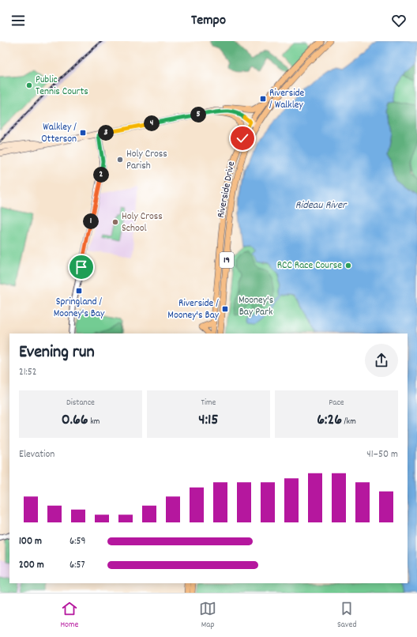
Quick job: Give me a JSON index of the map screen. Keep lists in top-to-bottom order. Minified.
{"streets":{"main road":["Riverside Drive","19"]},"water":["Rideau River"],"parks":["Mooney's Bay Park"],"places":{"other":["Public Tennis Courts","Holy Cross Parish","Holy Cross School","RCC Race Course"],"transit":["Riverside / Walkley","Walkley / Otterson","Springland / Mooney's Bay","Riverside / Mooney's Bay"]},"page":{"header":"Tempo","pins":["5","4","3","2","1"],"heading":["Evening run","21:52"],"stats":[["Distance","0.66 km"],["Time","4:15"],["Pace","6:26 /km"]],"chart":["Elevation","41–50 m"],"list":[{"name":"100 m","note":"6:59"},{"name":"200 m","note":"6:57"}],"tabs":["Home","Map","Saved"]}}
